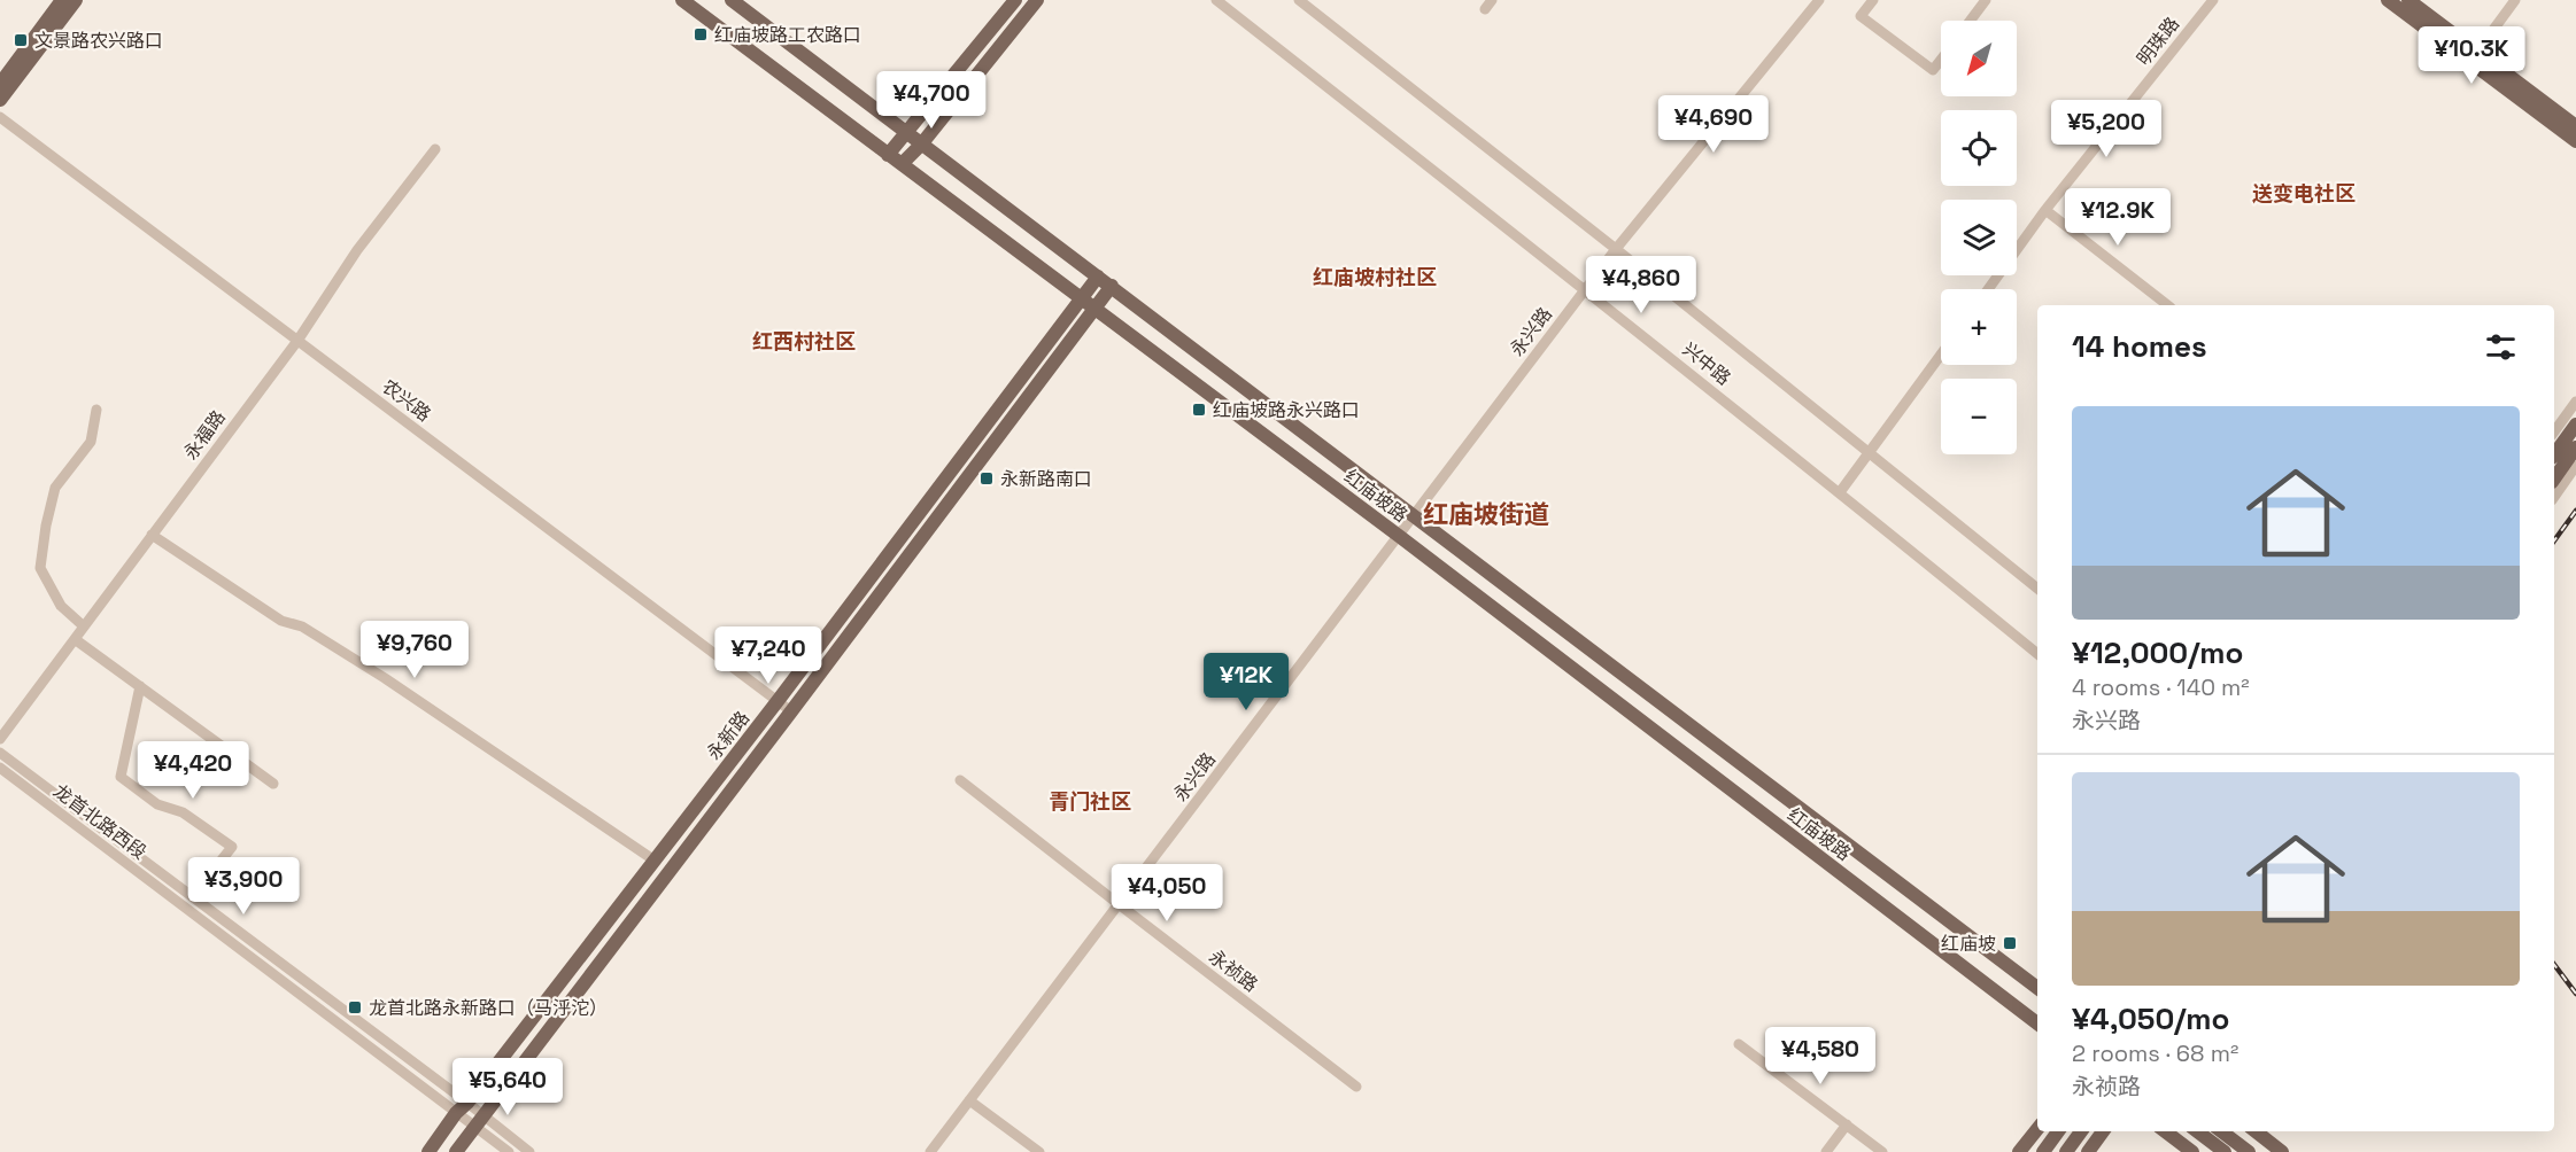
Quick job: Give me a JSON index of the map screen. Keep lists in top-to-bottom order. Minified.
{"streets":{"main road":["红庙坡路","永新路"],"street":["明珠路","永兴路","兴中路","农兴路","永福路","龙首北路西段","永祯路"]},"crossings":[["永兴路","兴中路"],["永兴路","红庙坡路"],["永兴路","永祯路"],["农兴路","永福路"],["农兴路","永新路"],["红庙坡路","永新路"],["永新路","龙首北路西段"]],"districts":["送变电社区","红庙坡村社区","红西村社区","红庙坡街道","青门社区"],"places":{"transit":["红庙坡路工农路口","文景路农兴路口","红庙坡路永兴路口","永新路南口","红庙坡","龙首北路永新路口（马泘沱）"]},"north":"bottom left","page":{"map_buttons":["+","−"],"price":["¥10.3K","¥4,700","¥4,690","¥5,200","¥12.9K","¥4,860","¥9,760","¥7,240","¥12K","¥4,420","¥3,900","¥4,050","¥4,580","¥5,640"],"heading":"14 homes","list":[{"name":"¥12,000/mo","note":"4 rooms · 140 m² · 永兴路"},{"name":"¥4,050/mo","note":"2 rooms · 68 m² · 永祯路"}]}}
